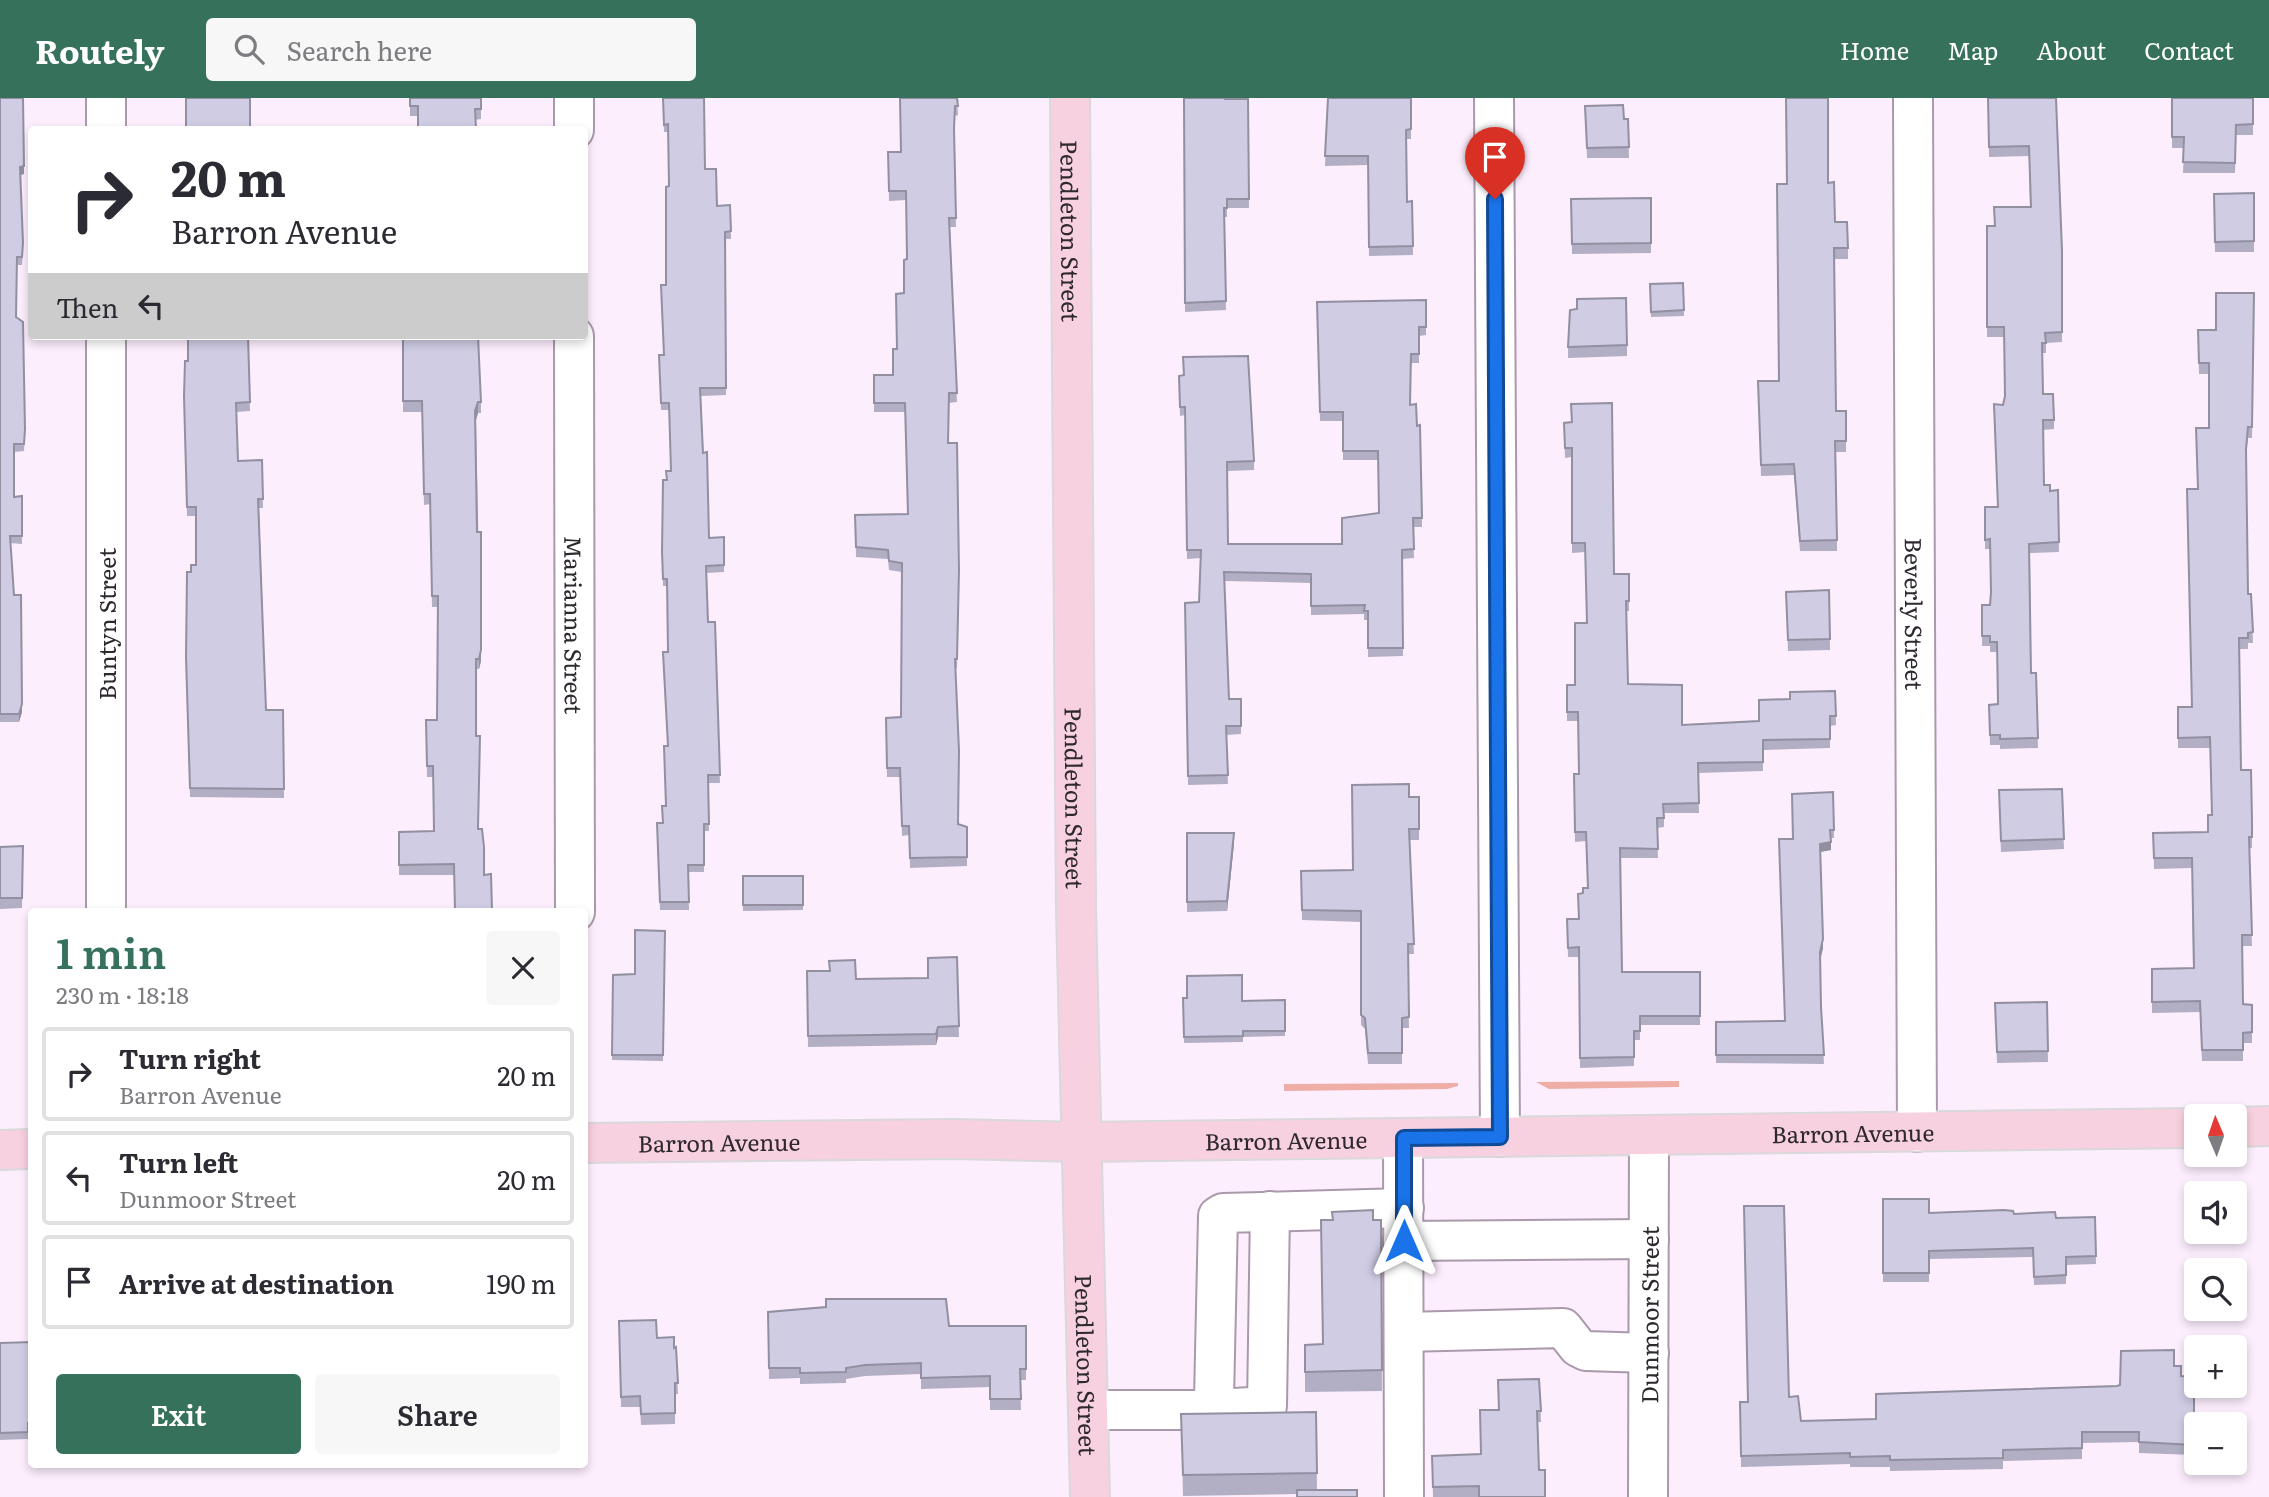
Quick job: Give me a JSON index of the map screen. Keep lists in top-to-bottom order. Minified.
{"streets":{"main road":["Pendleton Street","Barron Avenue"],"street":["Beverly Street","Buntyn Street","Marianna Street","Dunmoor Street"]},"crossings":[["Pendleton Street","Barron Avenue"],["Beverly Street","Barron Avenue"],["Barron Avenue","Dunmoor Street"]],"north":"top","page":{"header":"Routely","search":"Search here","nav":["Home","Map","About","Contact"],"turn":["20 m","Barron Avenue"],"then":"Then","heading":["1 min","230 m · 18:18"],"list":[{"name":"Turn right","note":"Barron Avenue","value":"20 m"},{"name":"Turn left","note":"Dunmoor Street","value":"20 m"},{"name":"Arrive at destination","value":"190 m"}],"map_buttons":["+","−"],"buttons":["Exit","Share"]}}
